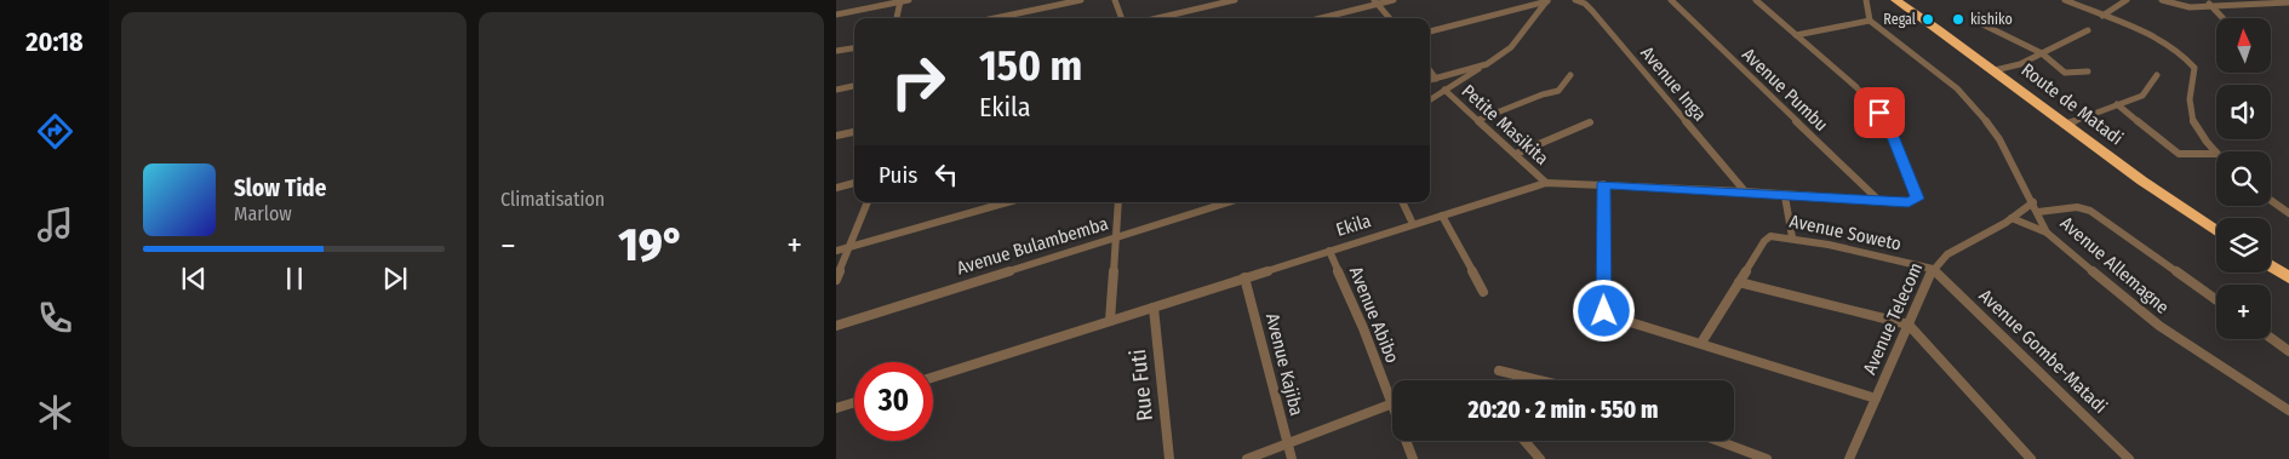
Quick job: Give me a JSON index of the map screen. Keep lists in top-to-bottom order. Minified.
{"streets":{"highway":["Route de Matadi"],"street":["Avenue Inga","Avenue Pumbu","Petite Masikita","Ekila","Avenue Soweto","Avenue Bulambemba","Avenue Allemagne","Avenue Abibo","Avenue Telecom","Avenue Gombe-Matadi","Avenue Kajiba","Rue Futi"]},"crossings":[["Avenue Inga","Ekila"],["Avenue Pumbu","Ekila"],["Petite Masikita","Ekila"],["Ekila","Avenue Abibo"],["Ekila","Avenue Kajiba"],["Ekila","Rue Futi"],["Avenue Soweto","Avenue Telecom"],["Avenue Soweto","Avenue Gombe-Matadi"],["Avenue Allemagne","Avenue Telecom"],["Avenue Telecom","Avenue Gombe-Matadi"]],"places":["Regal","kishiko"],"north":"top","page":{"tabs":"20:18","tile":"Climatisation","map_buttons":"+","turn":["150 m","Ekila"],"then":"Puis","song":["Slow Tide","Marlow"],"heat":["−","19°","+"],"limit":"30","trip":"20:20 · 2 min · 550 m"}}
